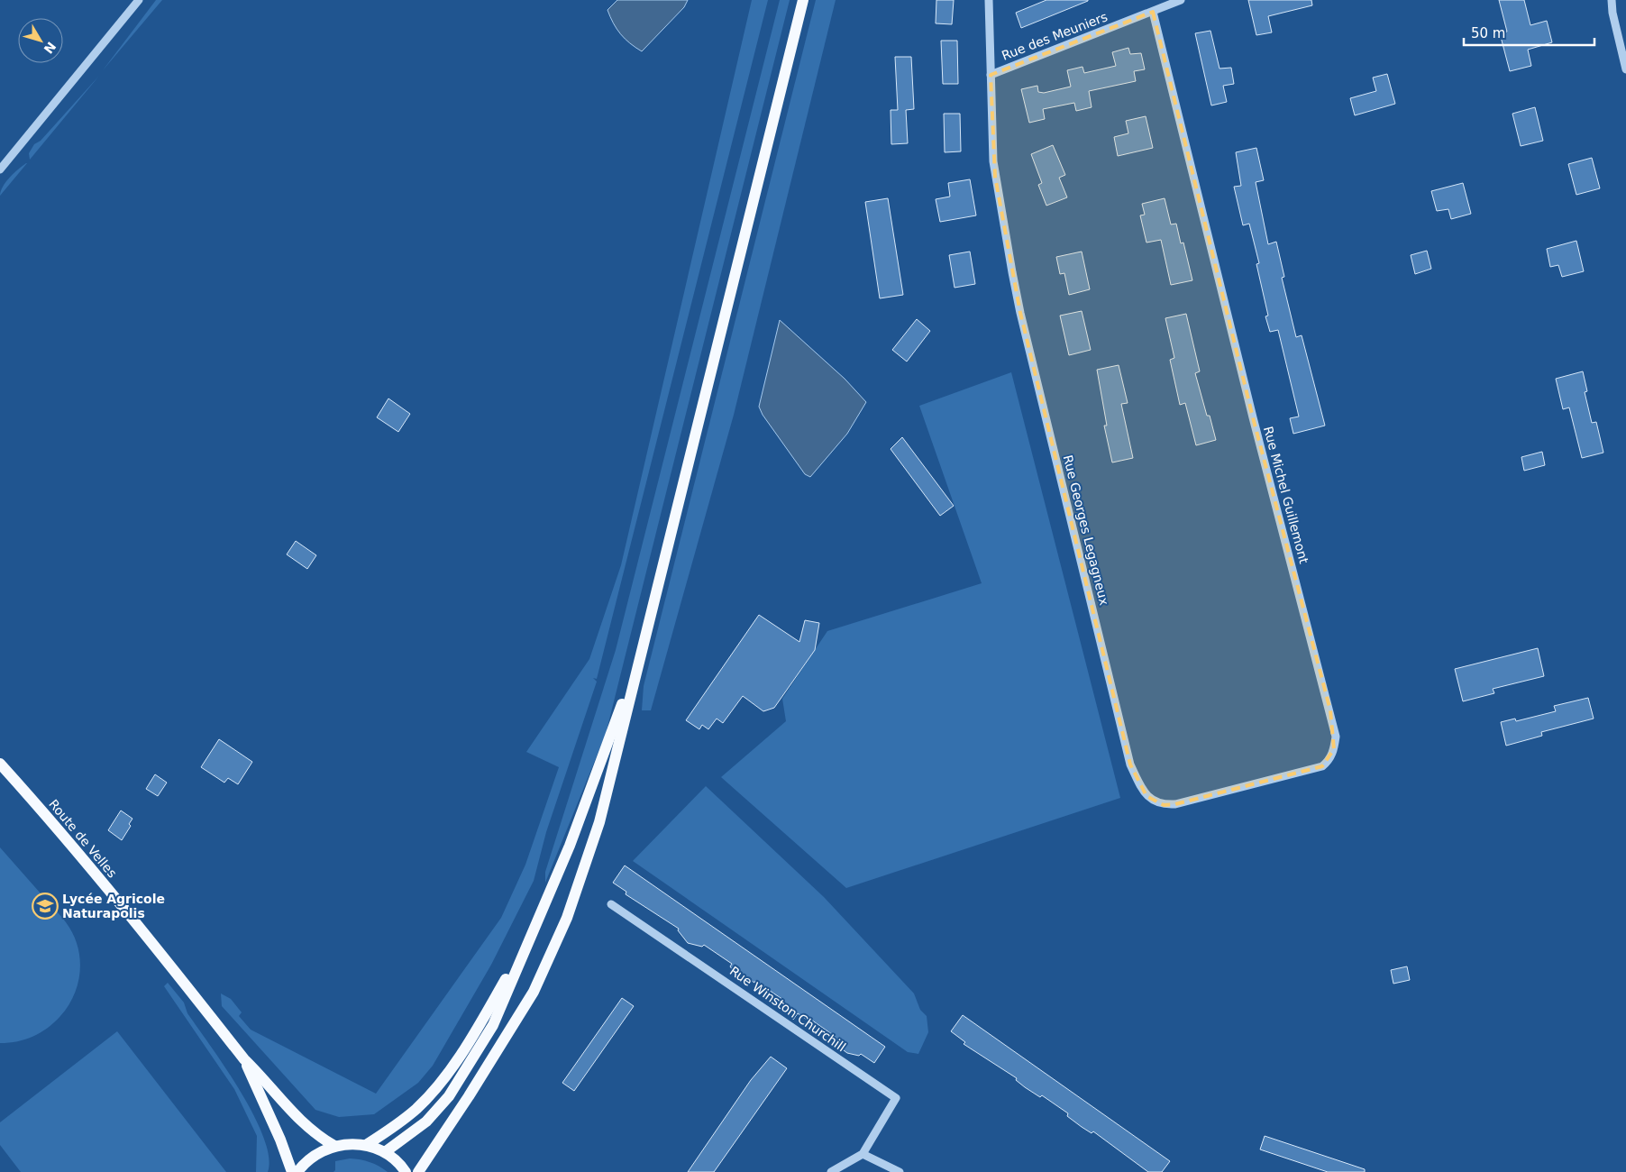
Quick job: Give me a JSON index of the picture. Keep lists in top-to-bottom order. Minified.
{"streets":{"main road":["Route de Velles"],"street":["Rue des Meuniers","Rue Michel Guillemont","Rue Georges Legagneux","Rue Winston Churchill"]},"crossings":[["Rue des Meuniers","Rue Michel Guillemont"],["Rue des Meuniers","Rue Georges Legagneux"],["Rue Michel Guillemont","Rue Georges Legagneux"]],"places":{"school or university":["Lycée Agricole Naturapolis"]},"scale_bar":"50 m","north":"bottom right"}
